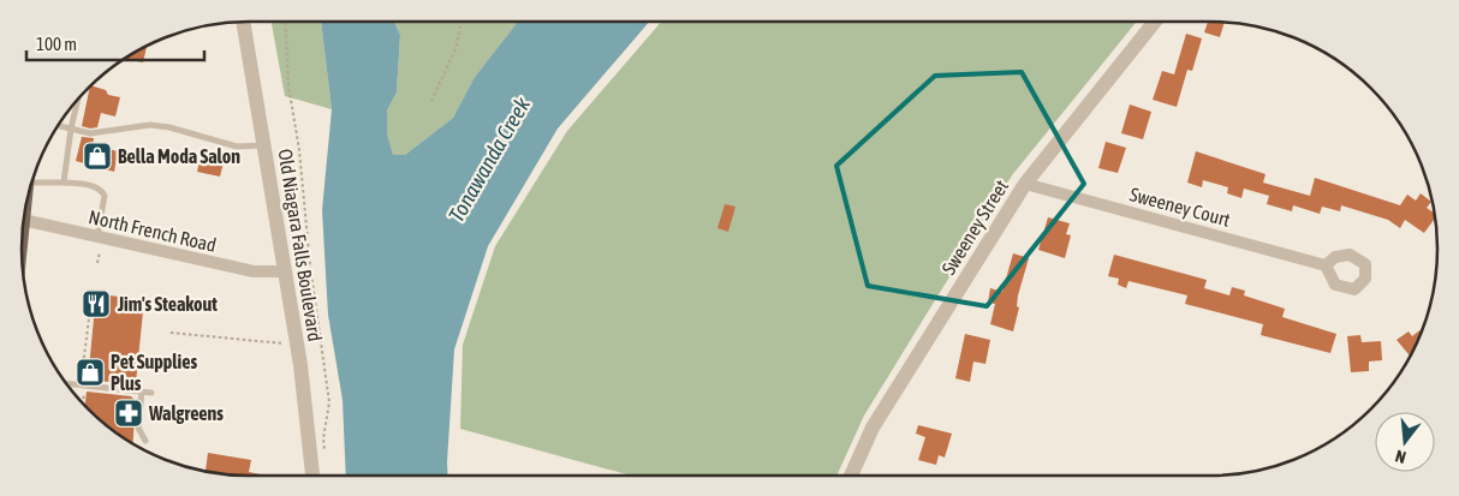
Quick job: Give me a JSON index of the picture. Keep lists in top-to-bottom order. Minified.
{"streets":{"street":["Sweeney Court","Sweeney Street","North French Road","Old Niagara Falls Boulevard"]},"crossings":[["Sweeney Court","Sweeney Street"],["North French Road","Old Niagara Falls Boulevard"]],"water":["Tonawanda Creek"],"places":{"shop":["Bella Moda Salon","Pet Supplies Plus"],"restaurant":["Jim's Steakout"],"pharmacy":["Walgreens"]},"scale_bar":"100 m","north":"bottom"}
